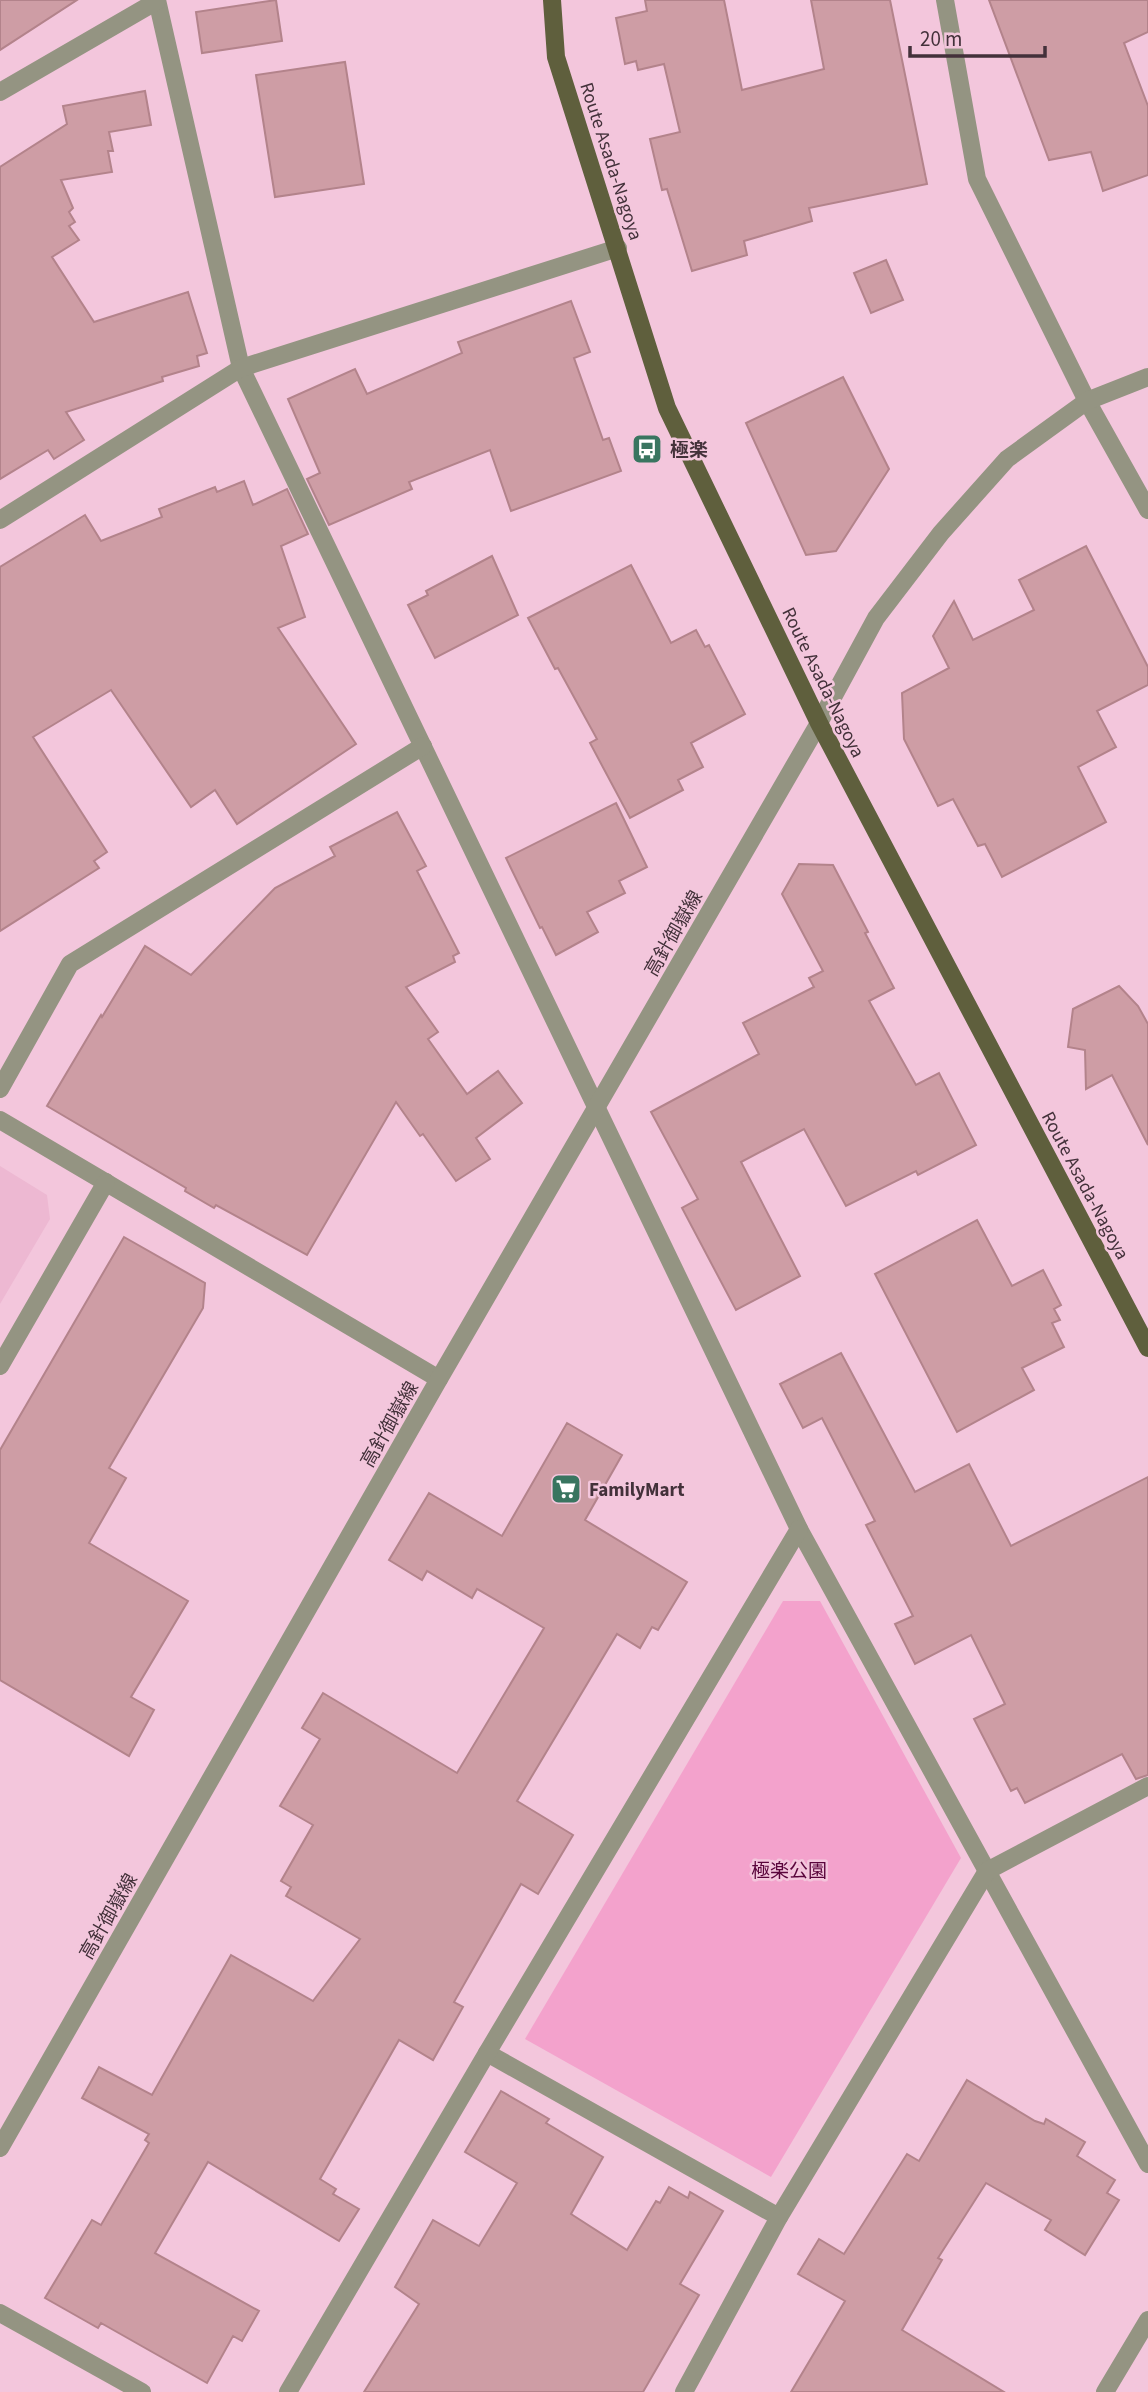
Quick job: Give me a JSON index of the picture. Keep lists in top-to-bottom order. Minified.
{"streets":{"main road":["Route Asada-Nagoya"],"street":["高針御嶽線"]},"crossings":[["Route Asada-Nagoya","高針御嶽線"]],"parks":["極楽公園"],"places":{"bus stop":["極楽"],"supermarket":["FamilyMart"]},"scale_bar":"20 m"}
